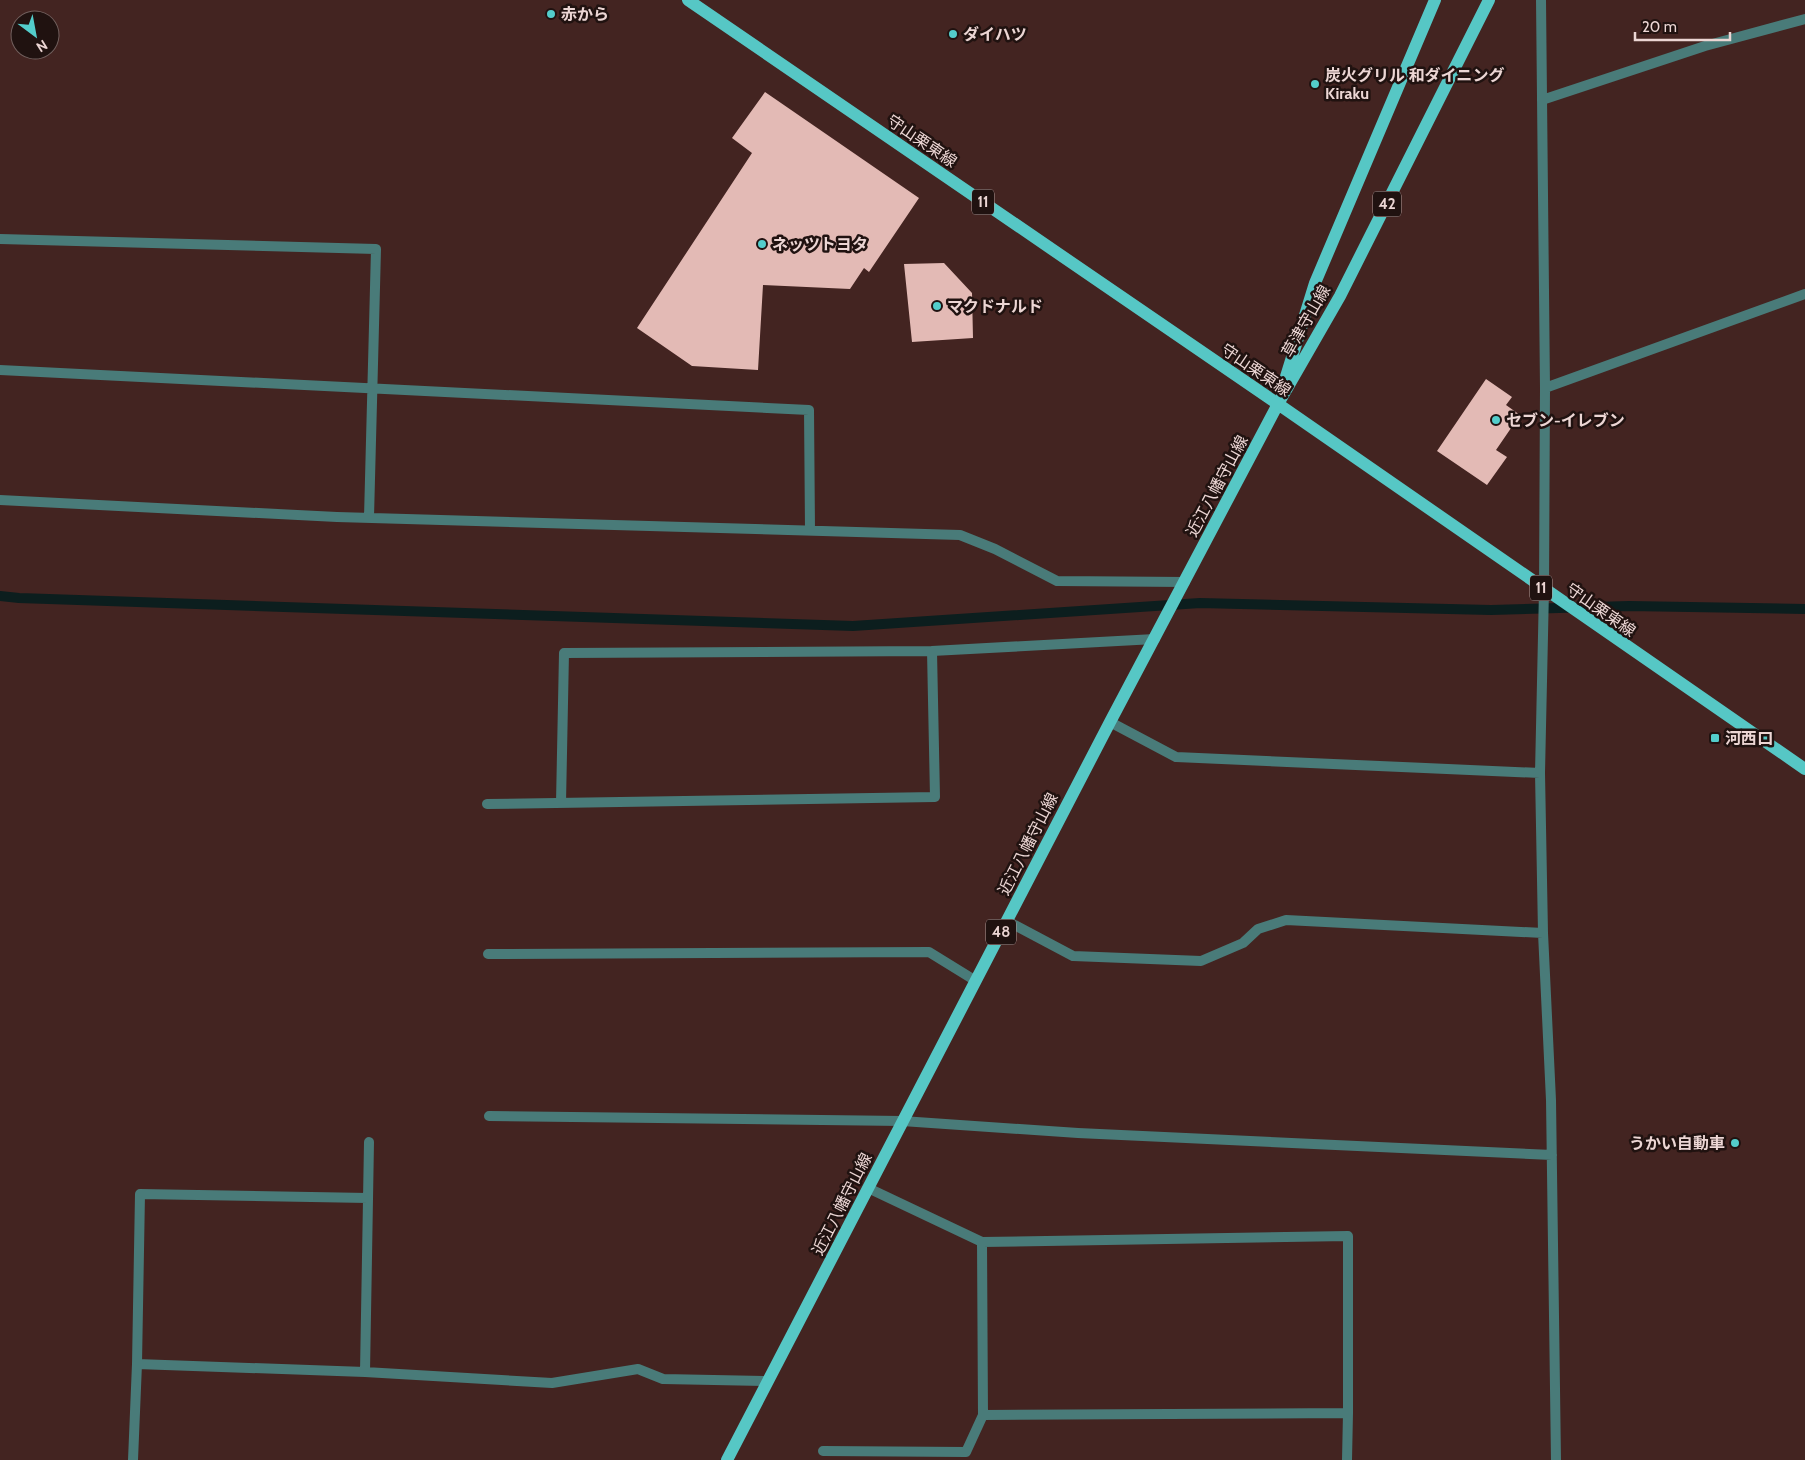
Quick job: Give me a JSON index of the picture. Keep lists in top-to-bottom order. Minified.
{"streets":{"main road":["守山栗東線","11","42","草津守山線","近江八幡守山線","48"]},"crossings":[["守山栗東線","草津守山線"],["守山栗東線","近江八幡守山線"],["草津守山線","近江八幡守山線"]],"places":{"other":["赤から","ダイハツ","炭火グリル 和ダイニング Kiraku","ネッツトヨタ","マクドナルド","セブン-イレブン","うかい自動車"],"transit":["河西口"]},"scale_bar":"20 m","north":"bottom right"}
